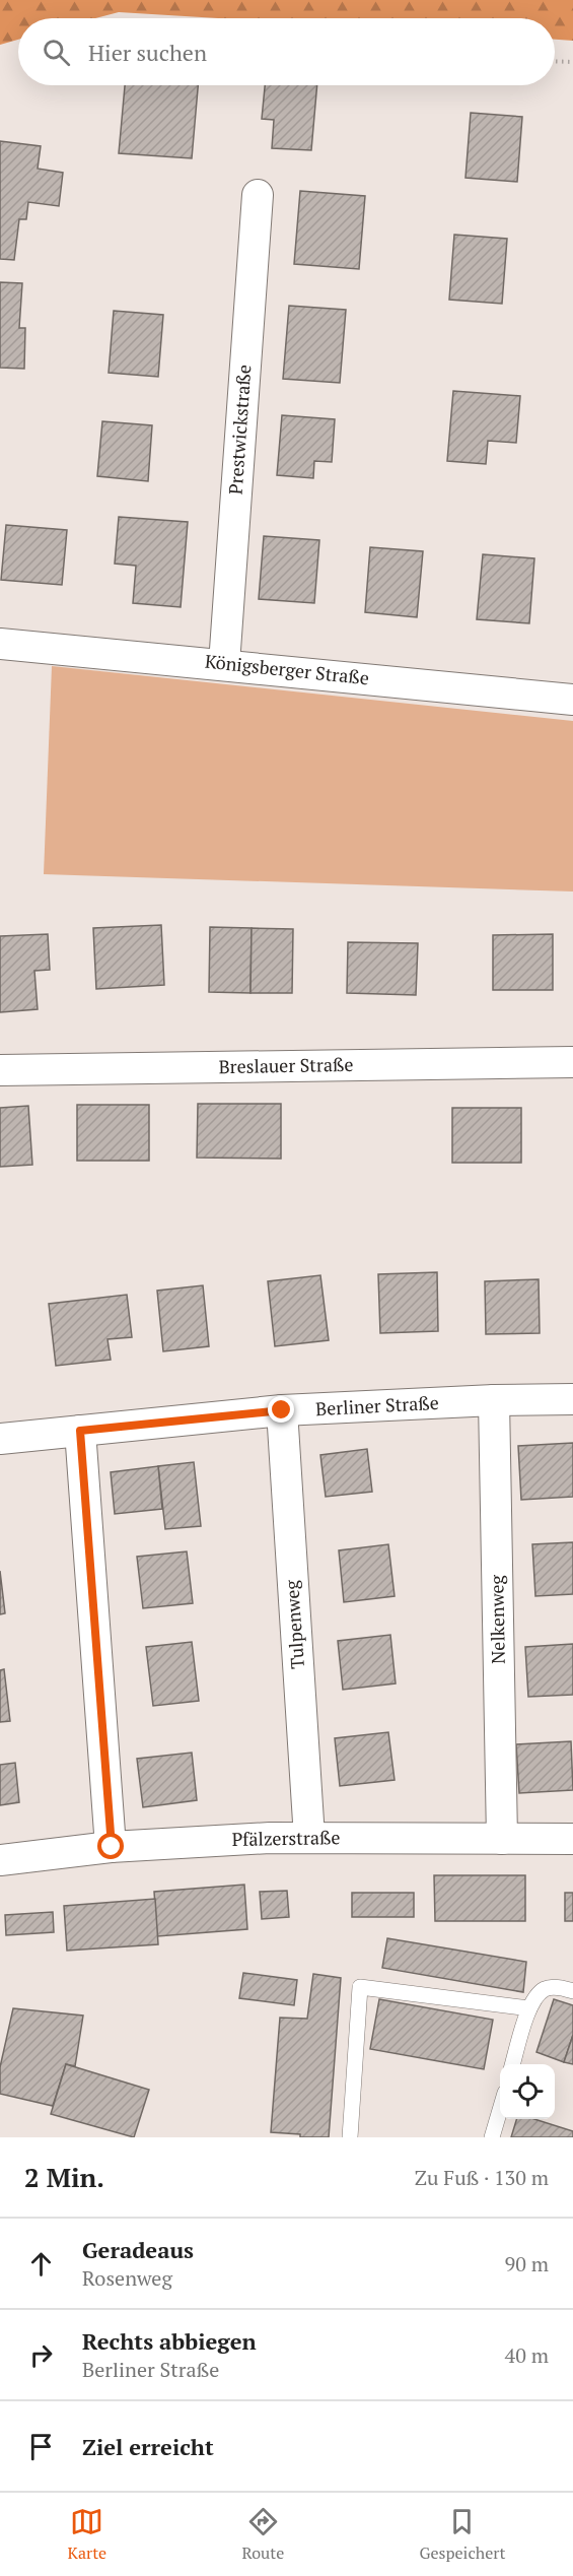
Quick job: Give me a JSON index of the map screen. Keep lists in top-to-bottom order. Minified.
{"streets":{"street":["Prestwickstraße","Königsberger Straße","Breslauer Straße","Berliner Straße","Nelkenweg","Tulpenweg","Pfälzerstraße"]},"crossings":[["Prestwickstraße","Königsberger Straße"],["Berliner Straße","Nelkenweg"],["Berliner Straße","Tulpenweg"],["Nelkenweg","Pfälzerstraße"],["Tulpenweg","Pfälzerstraße"]],"page":{"search":"Hier suchen","heading":["2 Min.","Zu Fuß · 130 m"],"list":[["Geradeaus","Rosenweg","90 m"],["Rechts abbiegen","Berliner Straße","40 m"],"Ziel erreicht"],"nav":["Karte","Route","Gespeichert"]}}
